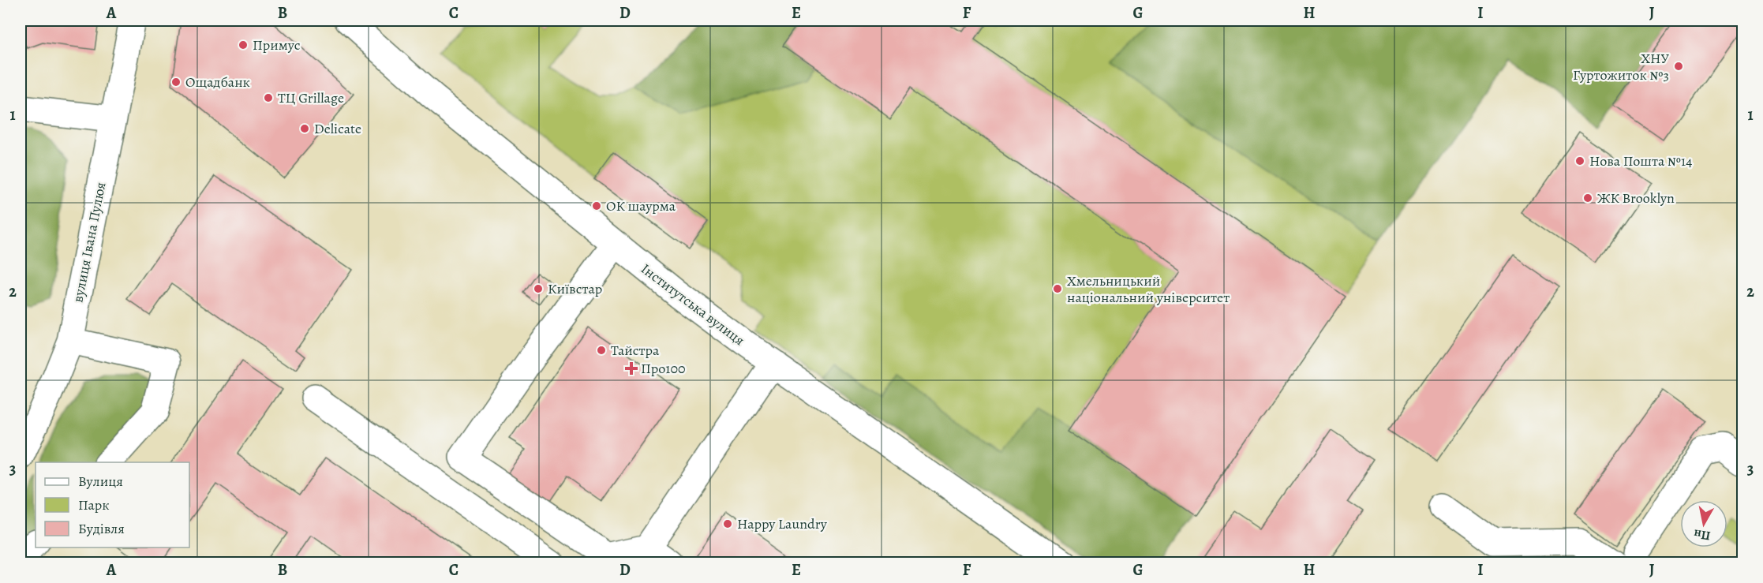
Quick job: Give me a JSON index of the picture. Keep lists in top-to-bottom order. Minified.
{"streets":{"street":["вулиця Івана Пулюя","Інститутська вулиця"]},"places":{"other":["Примус","ХНУ Гуртожиток №3","Ощадбанк","ТЦ Grillage","Delicate","Нова Пошта №14","ЖК Brooklyn","ОК шаурма","Київстар","Хмельницький національний університет","Тайстра","Happy Laundry"],"health":["Про100"]},"legend":["Вулиця","Парк","Будівля"],"north":"bottom","grid":{"columns":["A","B","C","D","E","F","G","H","I","J"],"rows":["1","2","3"]}}
